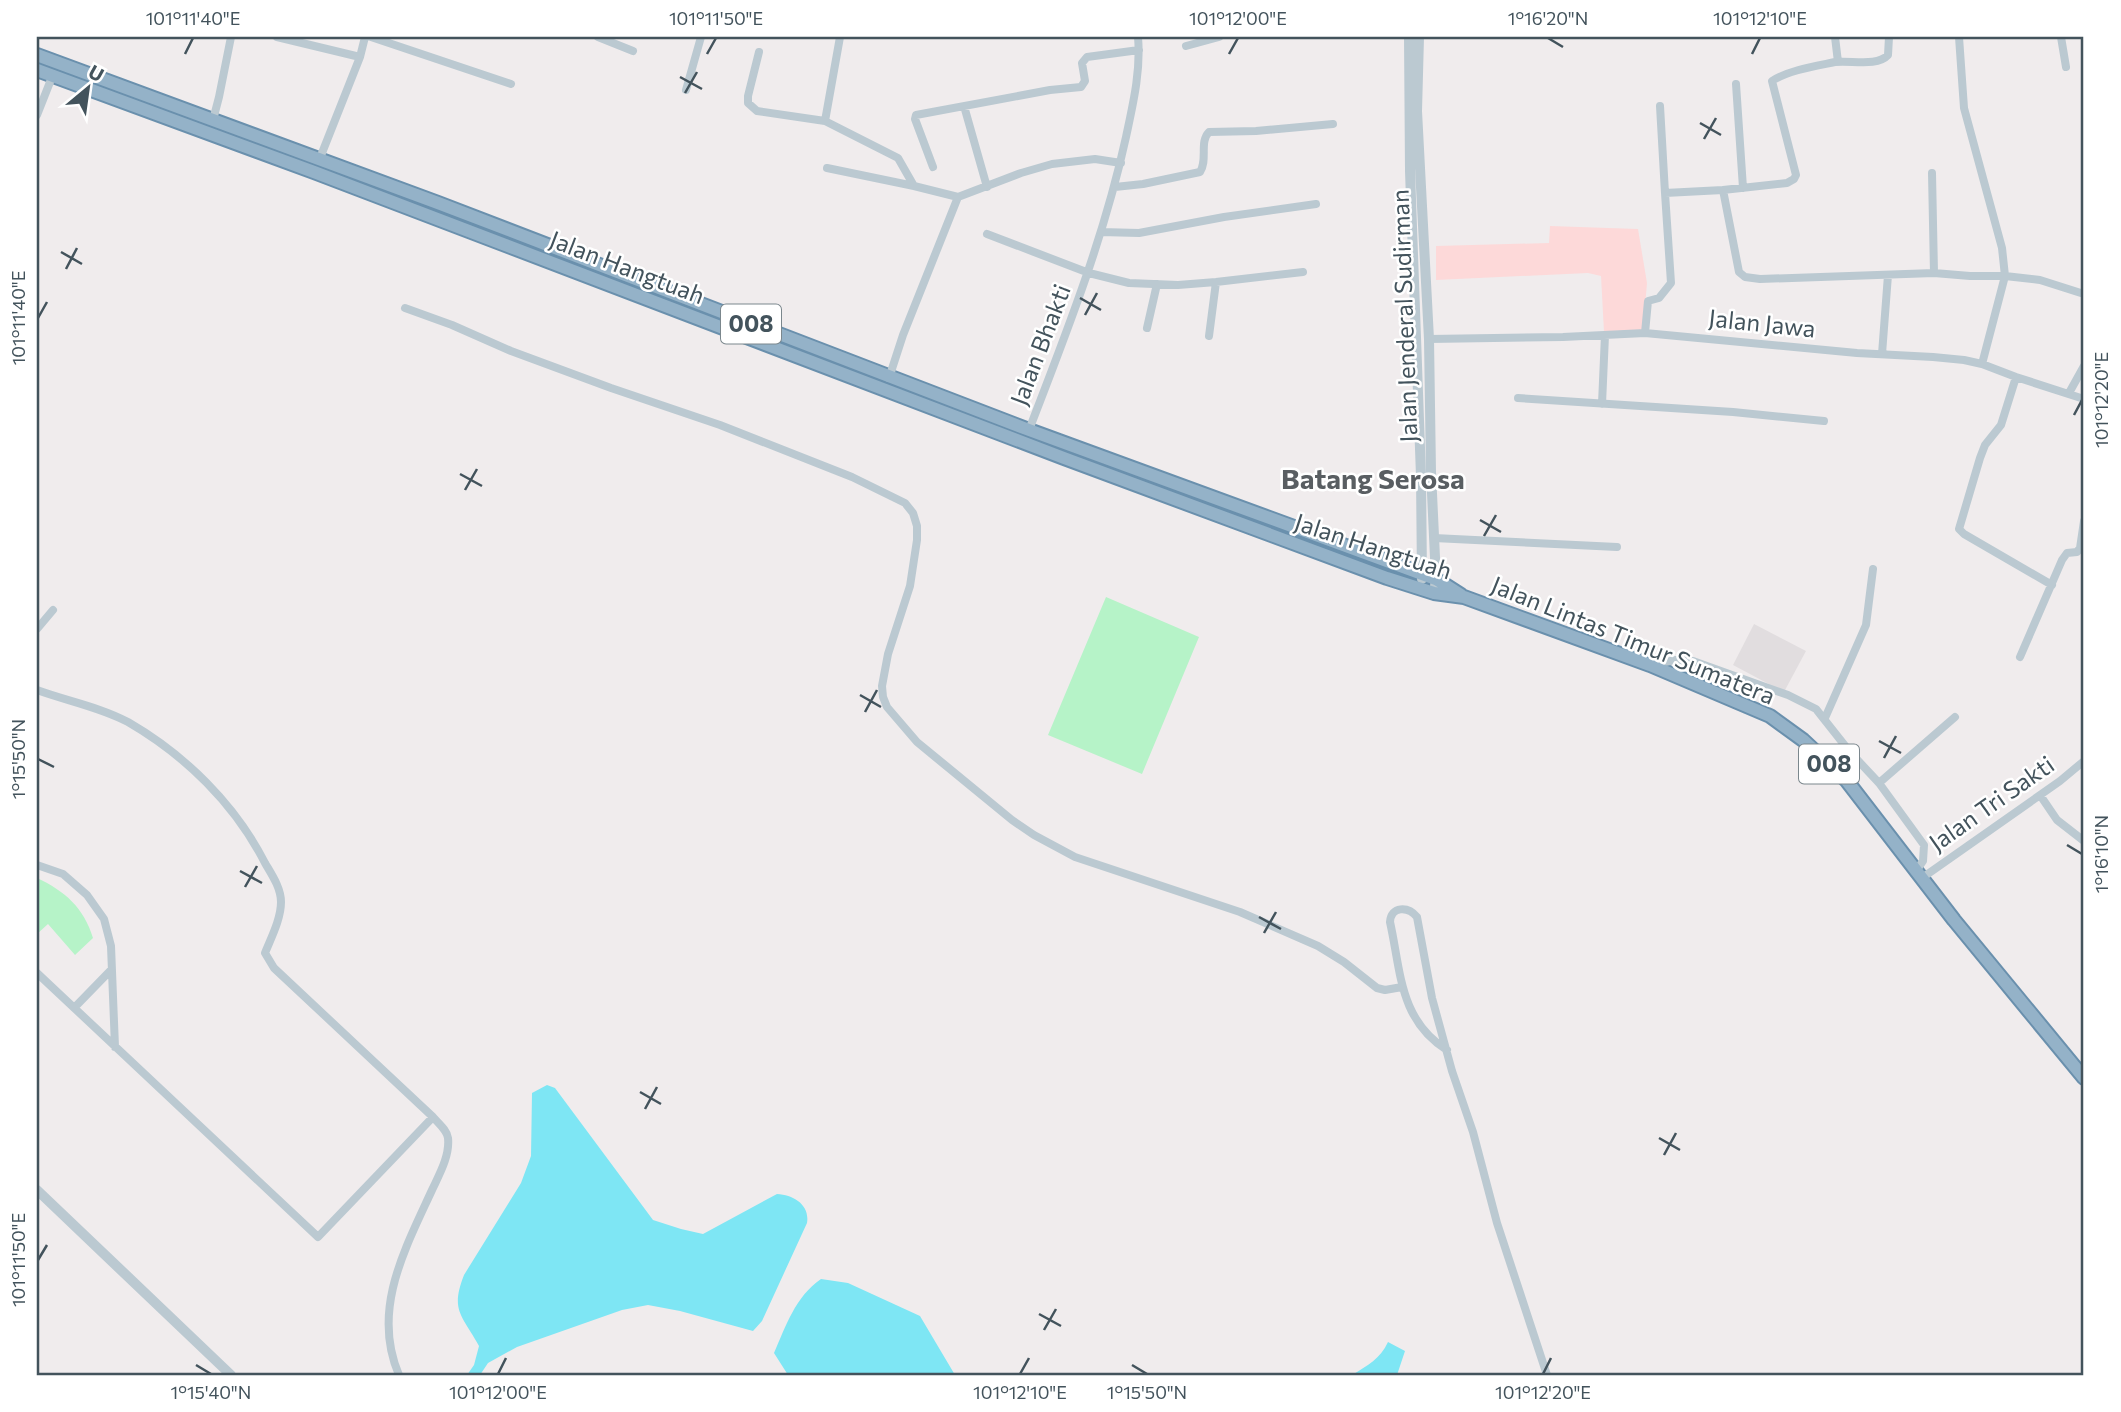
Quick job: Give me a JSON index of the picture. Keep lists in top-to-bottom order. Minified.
{"streets":{"highway":["Jalan Hangtuah","008","Jalan Lintas Timur Sumatera"],"street":["Jalan Jenderal Sudirman","Jalan Jawa","Jalan Bhakti","Jalan Tri Sakti"]},"crossings":[["Jalan Hangtuah","Jalan Jenderal Sudirman"],["Jalan Hangtuah","Jalan Bhakti"],["Jalan Hangtuah","Jalan Lintas Timur Sumatera"],["Jalan Jenderal Sudirman","Jalan Jawa"],["Jalan Lintas Timur Sumatera","Jalan Tri Sakti"]],"districts":["Batang Serosa"],"north":"top right","coordinates":["101°11'40\"E","101°11'50\"E","101°12'00\"E","1°16'20\"N","101°12'10\"E","101°12'20\"E","1°15'50\"N","1°16'10\"N","1°15'40\"N"]}
